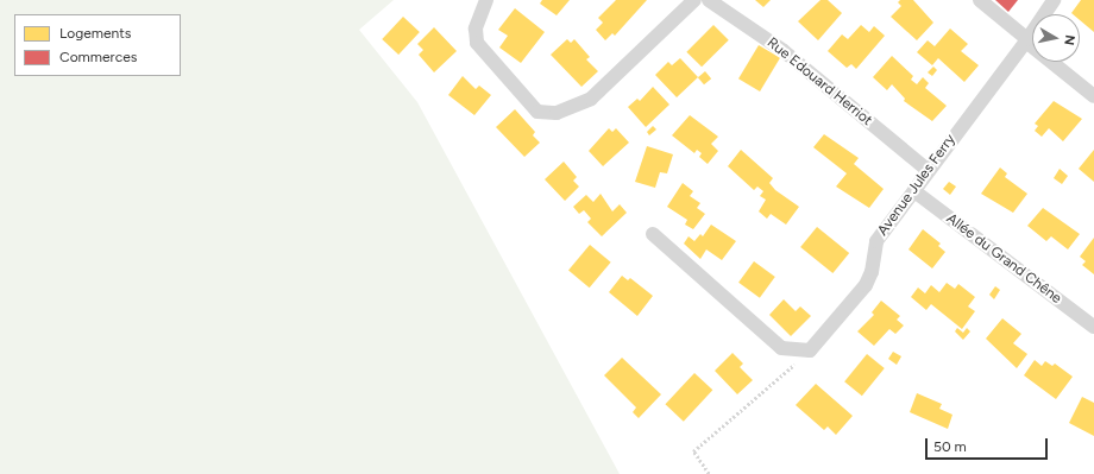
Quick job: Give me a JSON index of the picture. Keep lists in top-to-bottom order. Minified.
{"streets":{"street":["Rue Edouard Herriot","Avenue Jules Ferry","Allée du Grand Chêne"]},"crossings":[["Rue Edouard Herriot","Avenue Jules Ferry"],["Avenue Jules Ferry","Allée du Grand Chêne"]],"legend":["Logements","Commerces"],"scale_bar":"50 m","north":"right"}
